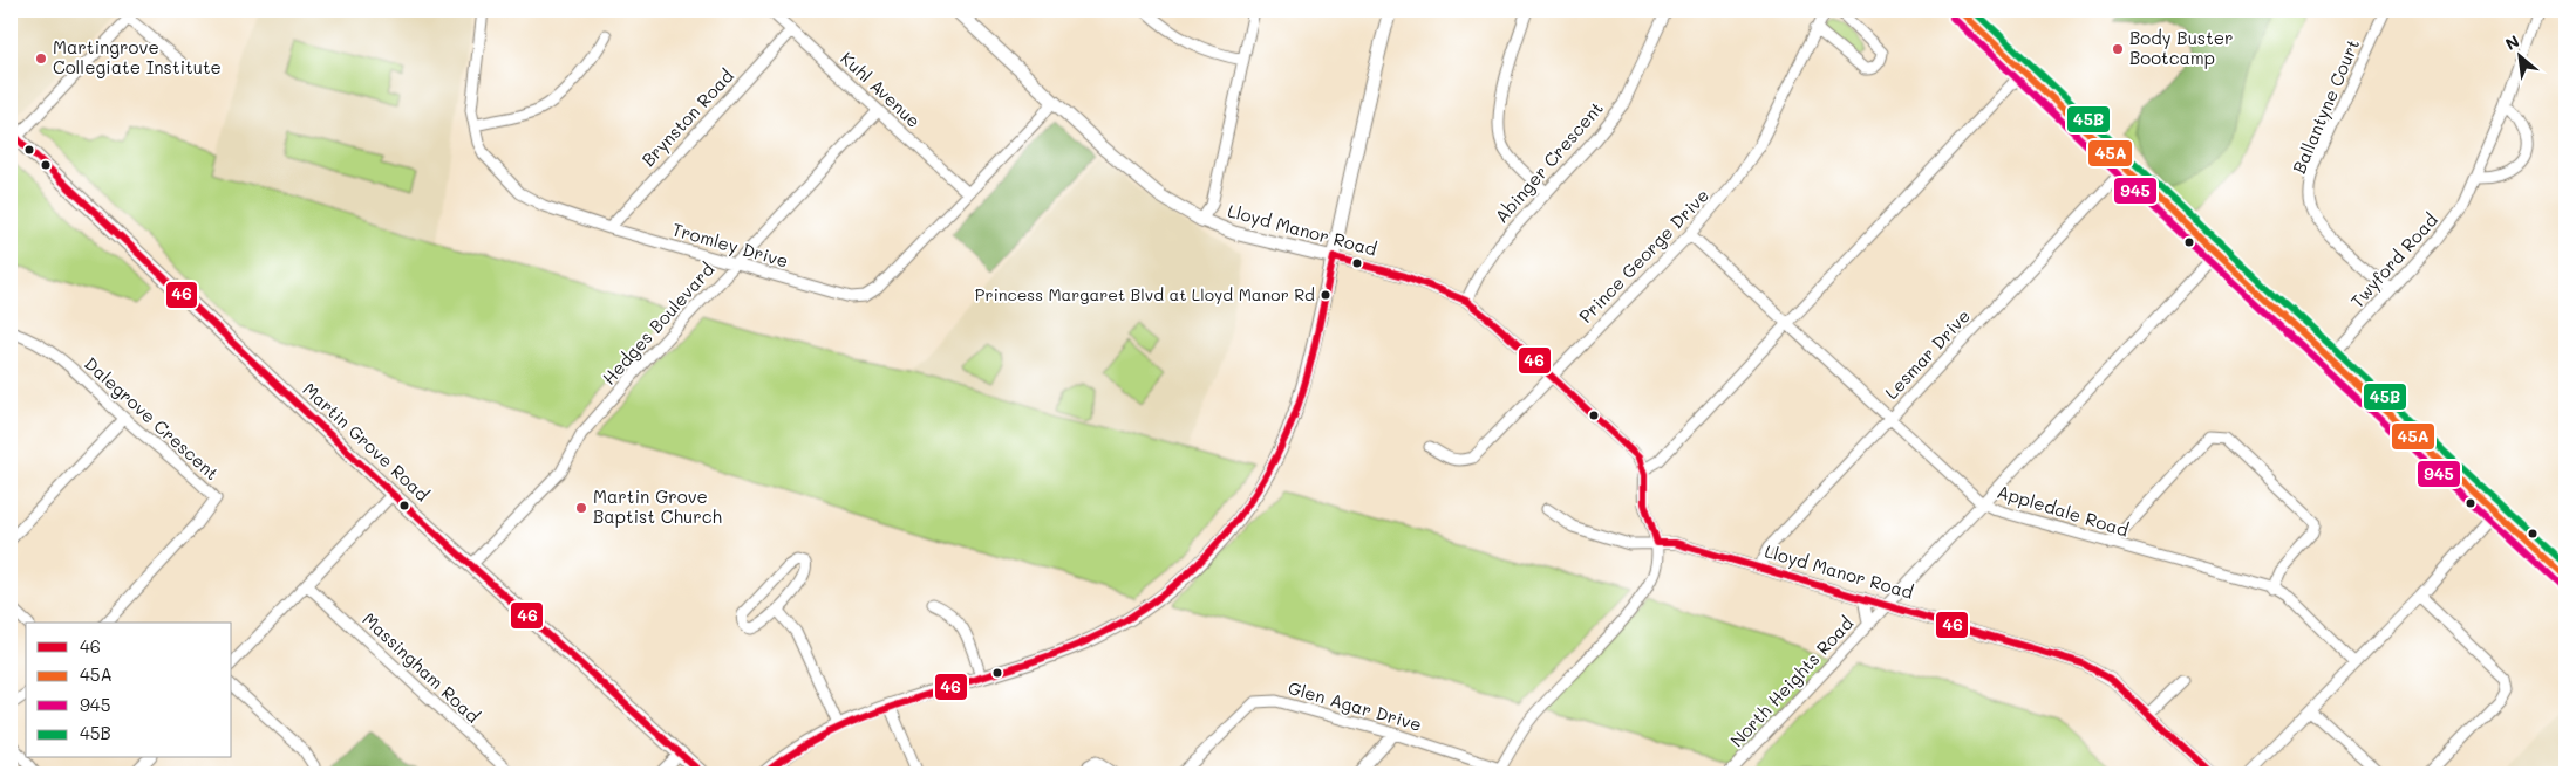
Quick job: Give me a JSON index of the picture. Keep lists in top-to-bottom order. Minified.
{"streets":{"main road":["Martin Grove Road"],"street":["Kuhl Avenue","Ballantyne Court","Brynston Road","Abinger Crescent","Lloyd Manor Road","Tromley Drive","Prince George Drive","Twyford Road","Hedges Boulevard","Lesmar Drive","Dalegrove Crescent","Appledale Road","Massingham Road","North Heights Road","Glen Agar Drive"]},"crossings":[["Kuhl Avenue","Brynston Road"],["Kuhl Avenue","Tromley Drive"],["Kuhl Avenue","Hedges Boulevard"],["Ballantyne Court","Twyford Road"],["Brynston Road","Tromley Drive"],["Abinger Crescent","Lloyd Manor Road"],["Lloyd Manor Road","Tromley Drive"],["Lloyd Manor Road","Prince George Drive"],["Lloyd Manor Road","Lesmar Drive"],["Lloyd Manor Road","North Heights Road"],["Tromley Drive","Hedges Boulevard"],["Prince George Drive","Appledale Road"],["Hedges Boulevard","Martin Grove Road"],["Lesmar Drive","Appledale Road"],["Appledale Road","North Heights Road"]],"places":["Body Buster Bootcamp","Martingrove Collegiate Institute","Princess Margaret Blvd at Lloyd Manor Rd","Martin Grove Baptist Church"],"lines":["transit line 45A","transit line 45B","transit line 945","transit line 46"],"legend":["46","45A","945","45B"],"north":"top left"}
